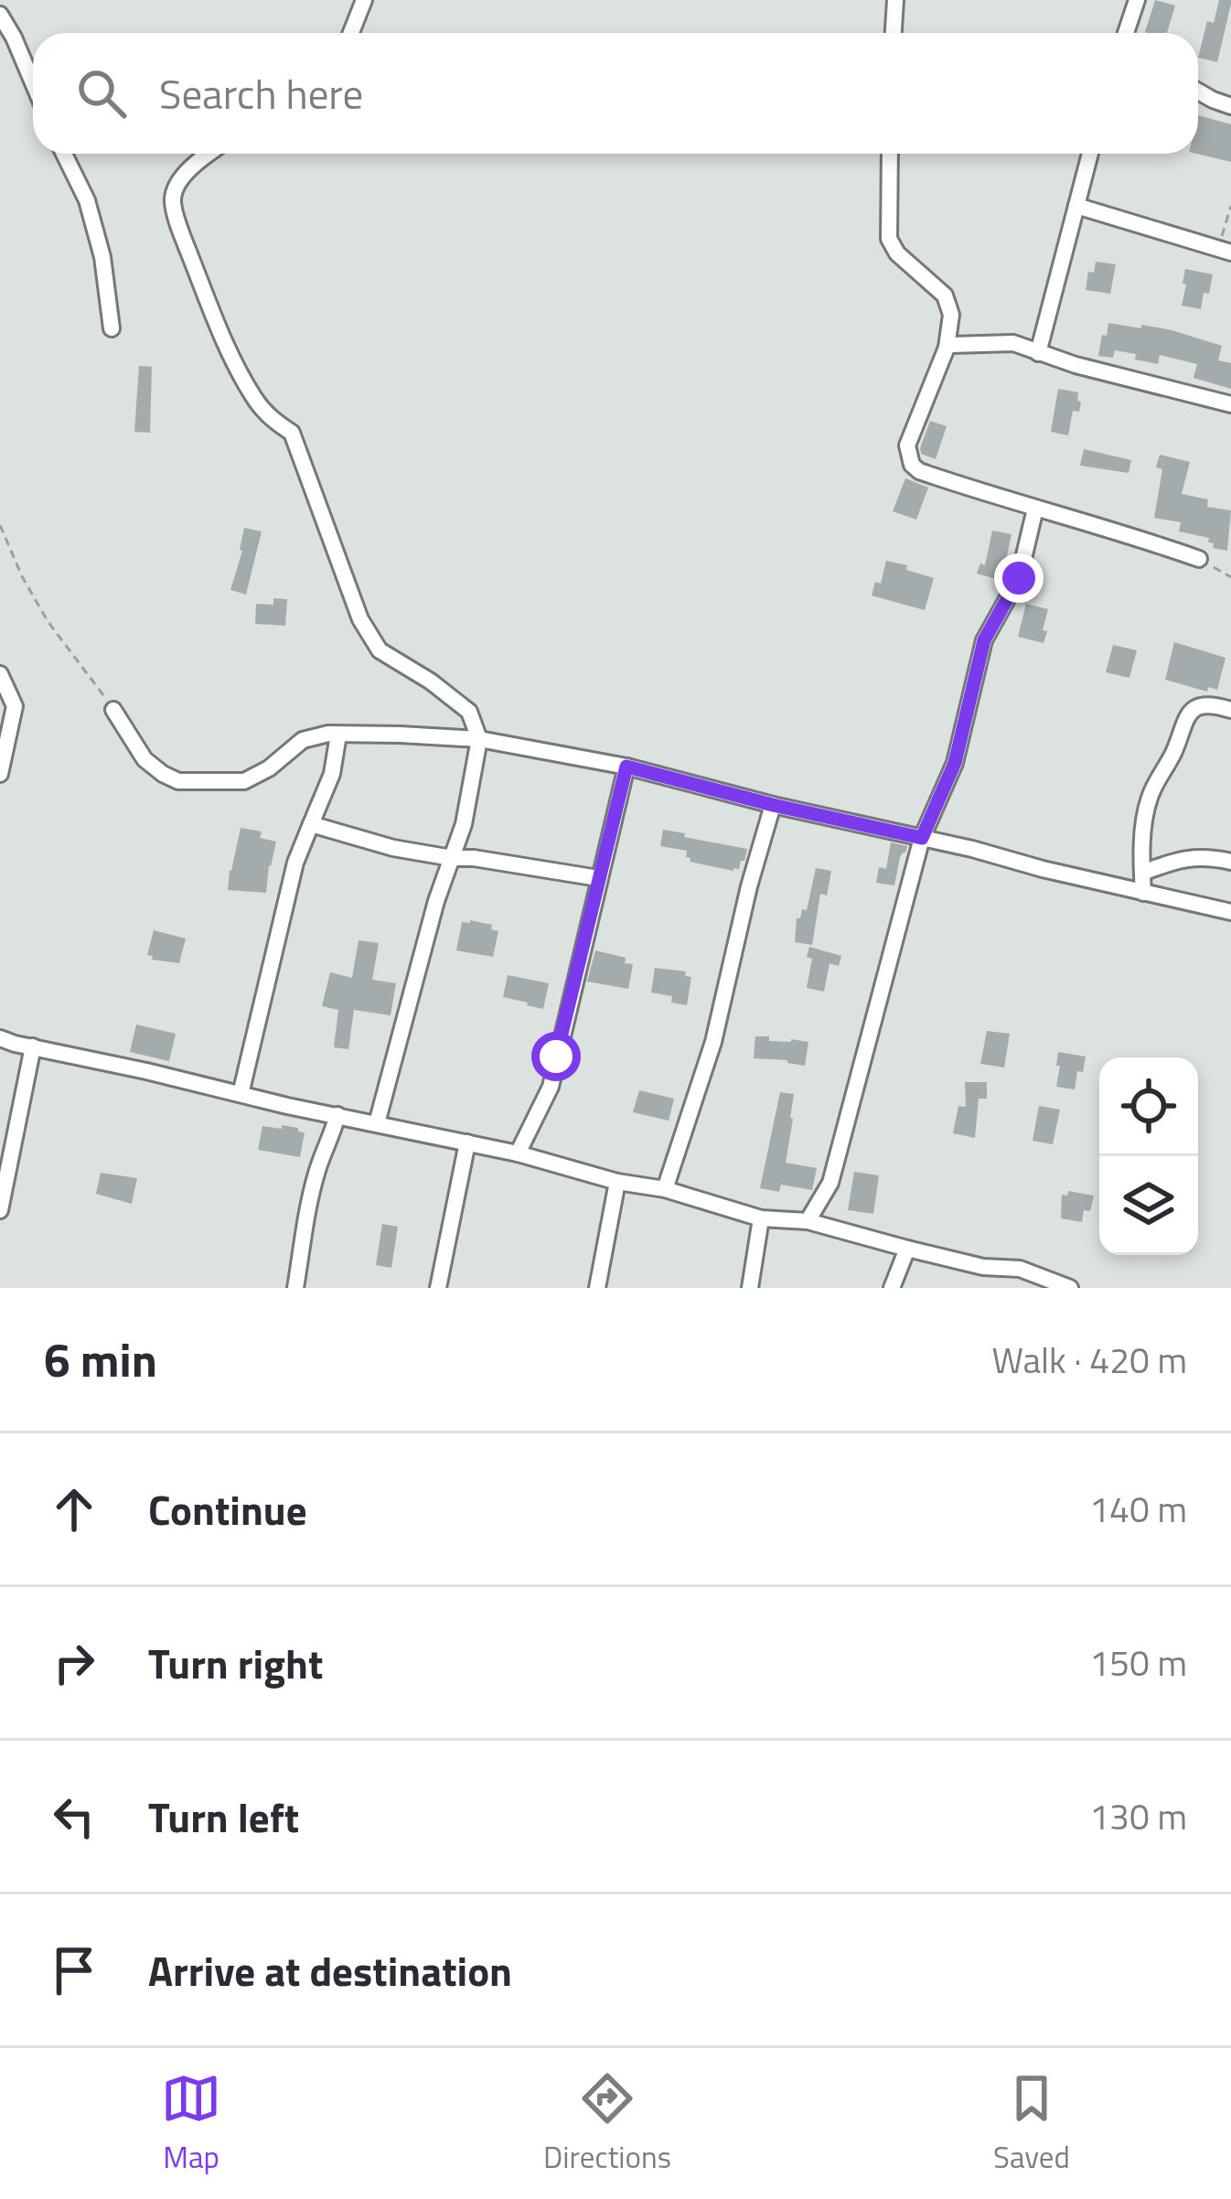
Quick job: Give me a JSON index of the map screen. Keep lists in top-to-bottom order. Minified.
{"page":{"search":"Search here","heading":["6 min","Walk · 420 m"],"list":[["Continue","140 m"],["Turn right","150 m"],["Turn left","130 m"],"Arrive at destination"],"nav":["Map","Directions","Saved"]}}
